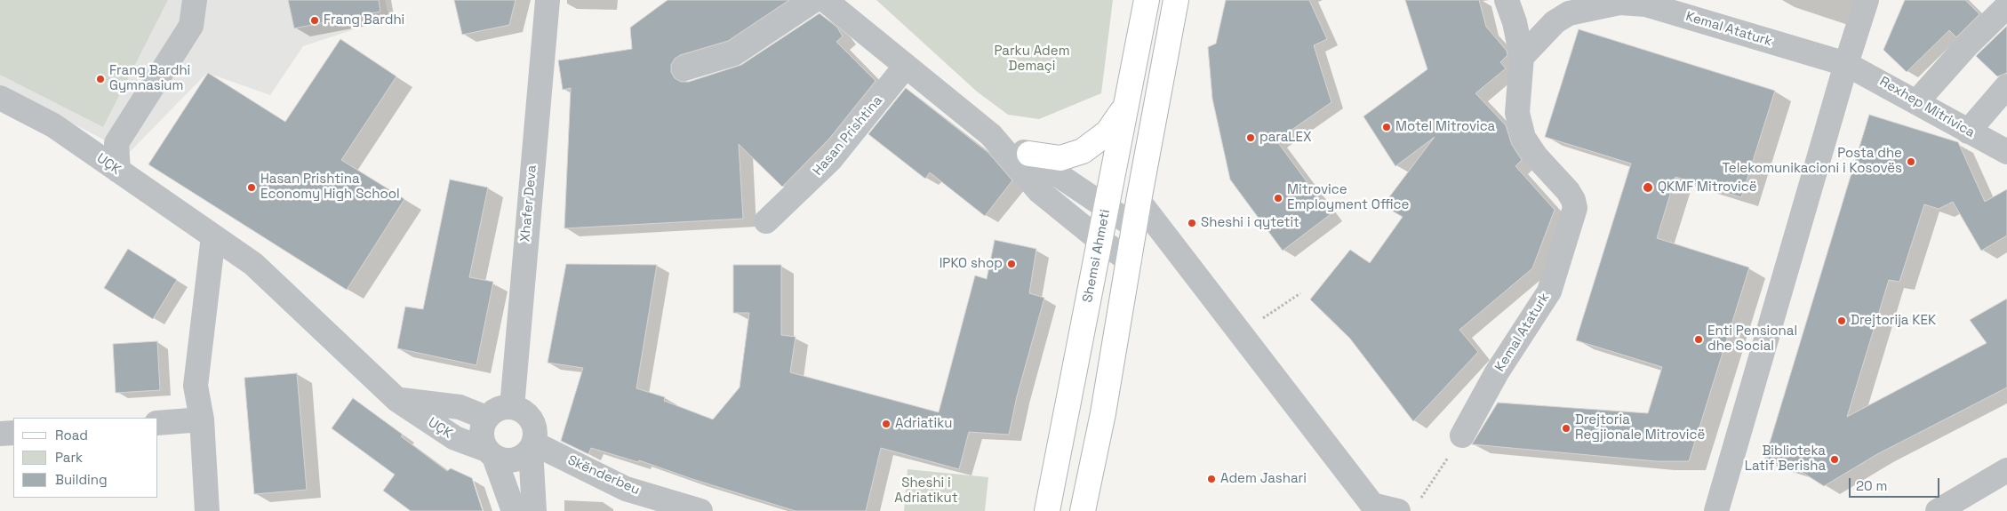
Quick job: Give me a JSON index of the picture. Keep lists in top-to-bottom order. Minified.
{"streets":{"main road":["Shemsi Ahmeti"],"street":["Kemal Ataturk","Rexhep Mitrivica","Hasan Prishtina","UÇK","Xhafer Deva","Skënderbeu"]},"crossings":[["Kemal Ataturk","Rexhep Mitrivica"],["UÇK","Xhafer Deva"],["UÇK","Skënderbeu"],["Xhafer Deva","Skënderbeu"]],"parks":["Parku Adem Demaçi","Sheshi i Adriatikut"],"places":["Frang Bardhi","Frang Bardhi Gymnasium","Motel Mitrovica","paraLEX","Posta dhe Telekomunikacioni i Kosovës","Hasan Prishtina Economy High School","QKMF Mitrovicë","Mitrovice Employment Office","Sheshi i qytetit","IPKO shop","Drejtorija KEK","Enti Pensional dhe Social","Adriatiku","Drejtoria Regjionale Mitrovicë","Biblioteka Latif Berisha","Adem Jashari"],"legend":["Road","Park","Building"],"scale_bar":"20 m"}
